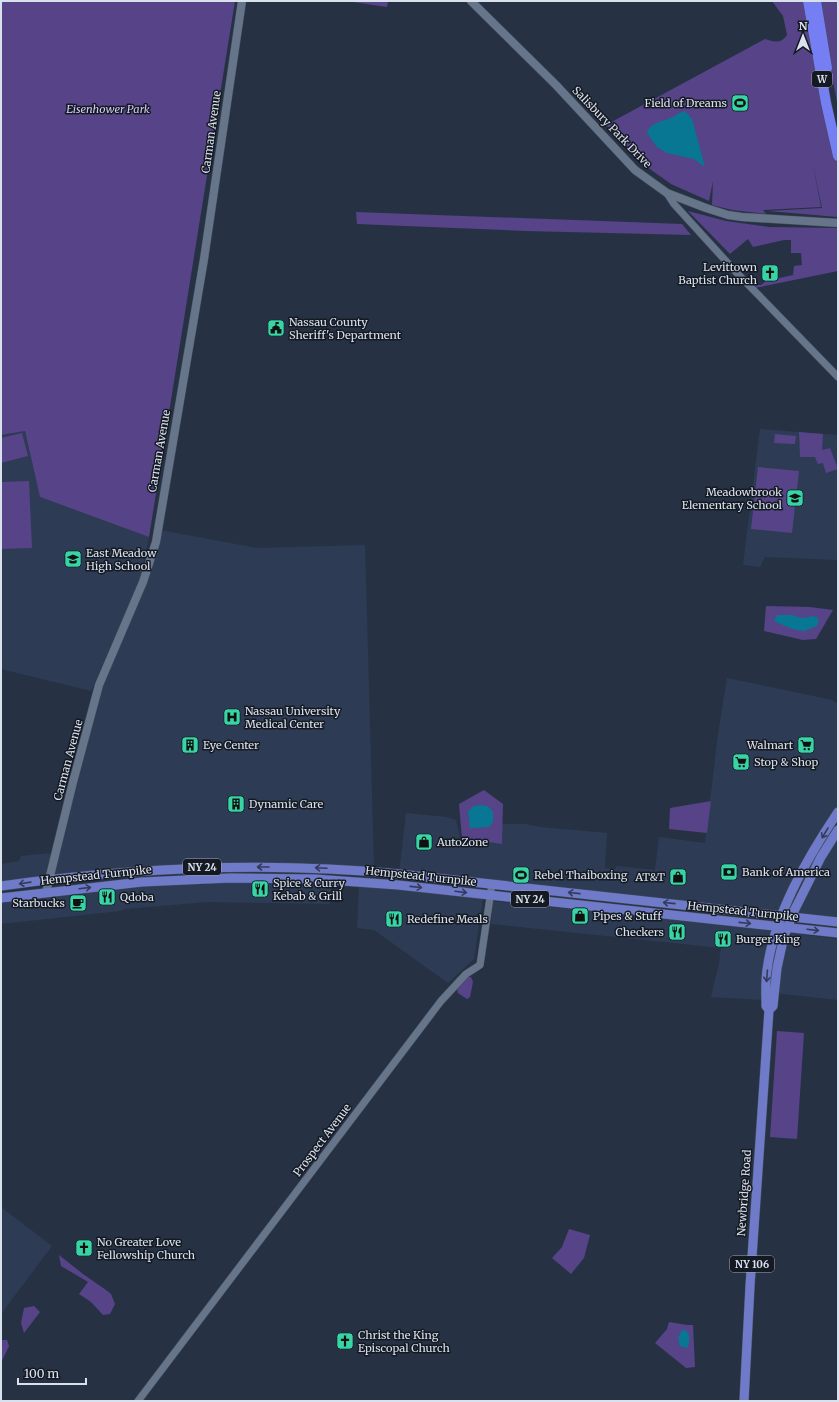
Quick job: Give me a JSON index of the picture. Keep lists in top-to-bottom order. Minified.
{"streets":{"highway":["W"],"main road":["Salisbury Park Drive","Carman Avenue","NY 24","Hempstead Turnpike","Newbridge Road","NY 106"],"street":["Prospect Avenue"]},"crossings":[["Carman Avenue","Hempstead Turnpike"],["Hempstead Turnpike","Prospect Avenue"],["Hempstead Turnpike","Newbridge Road"],["Hempstead Turnpike","NY 106"],["Newbridge Road","NY 106"]],"parks":["Eisenhower Park"],"places":{"sports":["Field of Dreams","Rebel Thaiboxing"],"church":["Levittown Baptist Church","No Greater Love Fellowship Church","Christ the King Episcopal Church"],"public building":["Nassau County Sheriff's Department"],"school or university":["Meadowbrook Elementary School","East Meadow High School"],"hospital":["Nassau University Medical Center"],"building":["Eye Center","Dynamic Care"],"supermarket":["Walmart","Stop & Shop"],"shop":["AutoZone","AT&T","Pipes & Stuff"],"bank":["Bank of America"],"restaurant":["Spice & Curry Kebab & Grill","Qdoba","Redefine Meals","Checkers","Burger King"],"cafe":["Starbucks"]},"scale_bar":"100 m","north":"top"}
